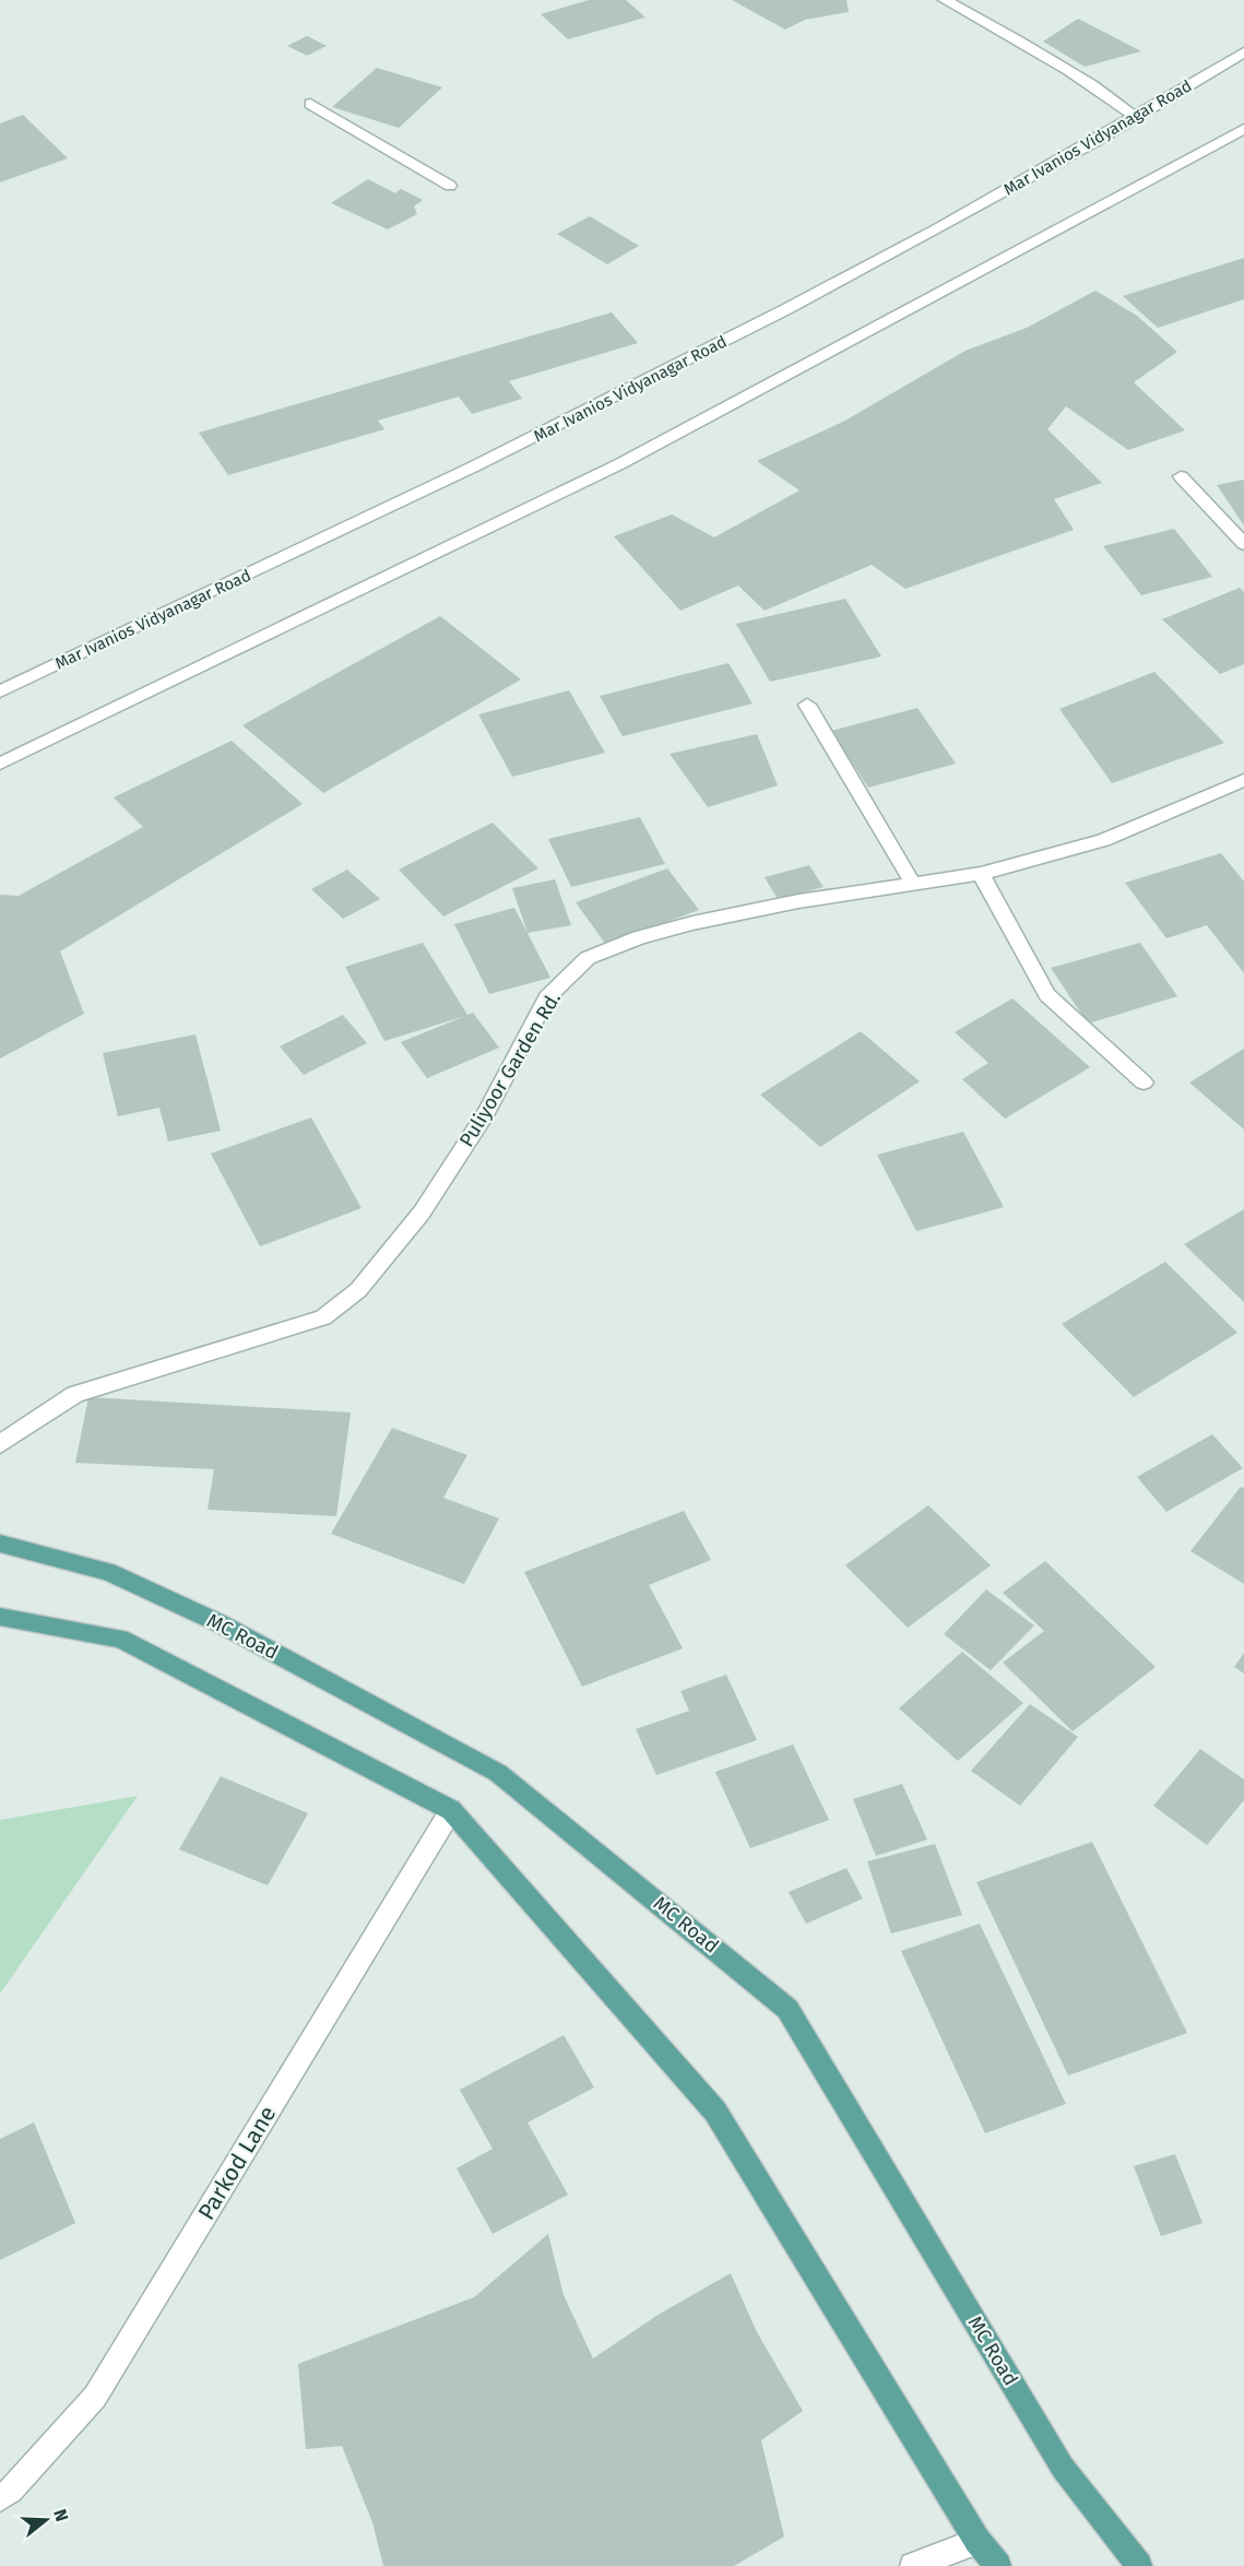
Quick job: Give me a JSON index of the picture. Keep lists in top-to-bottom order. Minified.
{"streets":{"main road":["MC Road"],"street":["Mar Ivanios Vidyanagar Road","Puliyoor Garden Rd.","Parkod Lane"]},"north":"right"}
